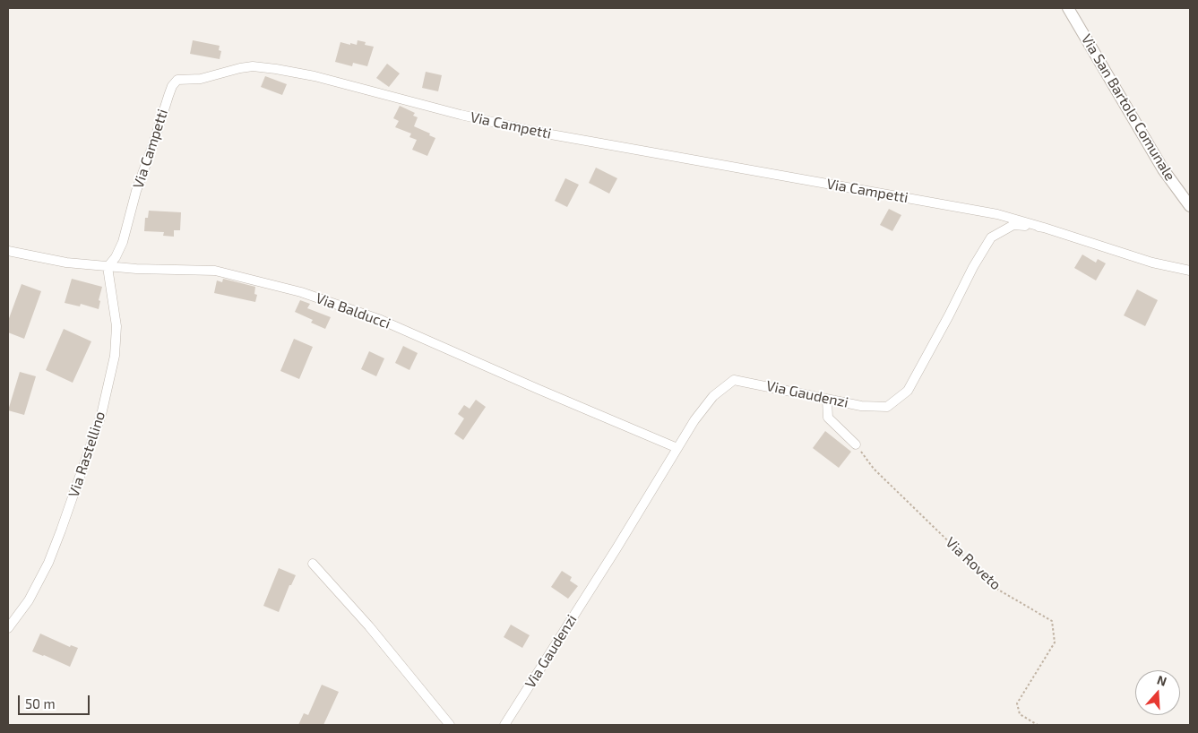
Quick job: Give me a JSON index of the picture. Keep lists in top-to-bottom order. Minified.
{"streets":{"street":["Via San Bartolo Comunale","Via Campetti","Via Balducci","Via Gaudenzi","Via Rastellino"],"path":["Via Roveto"]},"crossings":[["Via Campetti","Via Balducci"],["Via Campetti","Via Gaudenzi"],["Via Campetti","Via Rastellino"],["Via Balducci","Via Gaudenzi"],["Via Balducci","Via Rastellino"]],"scale_bar":"50 m","north":"top"}
